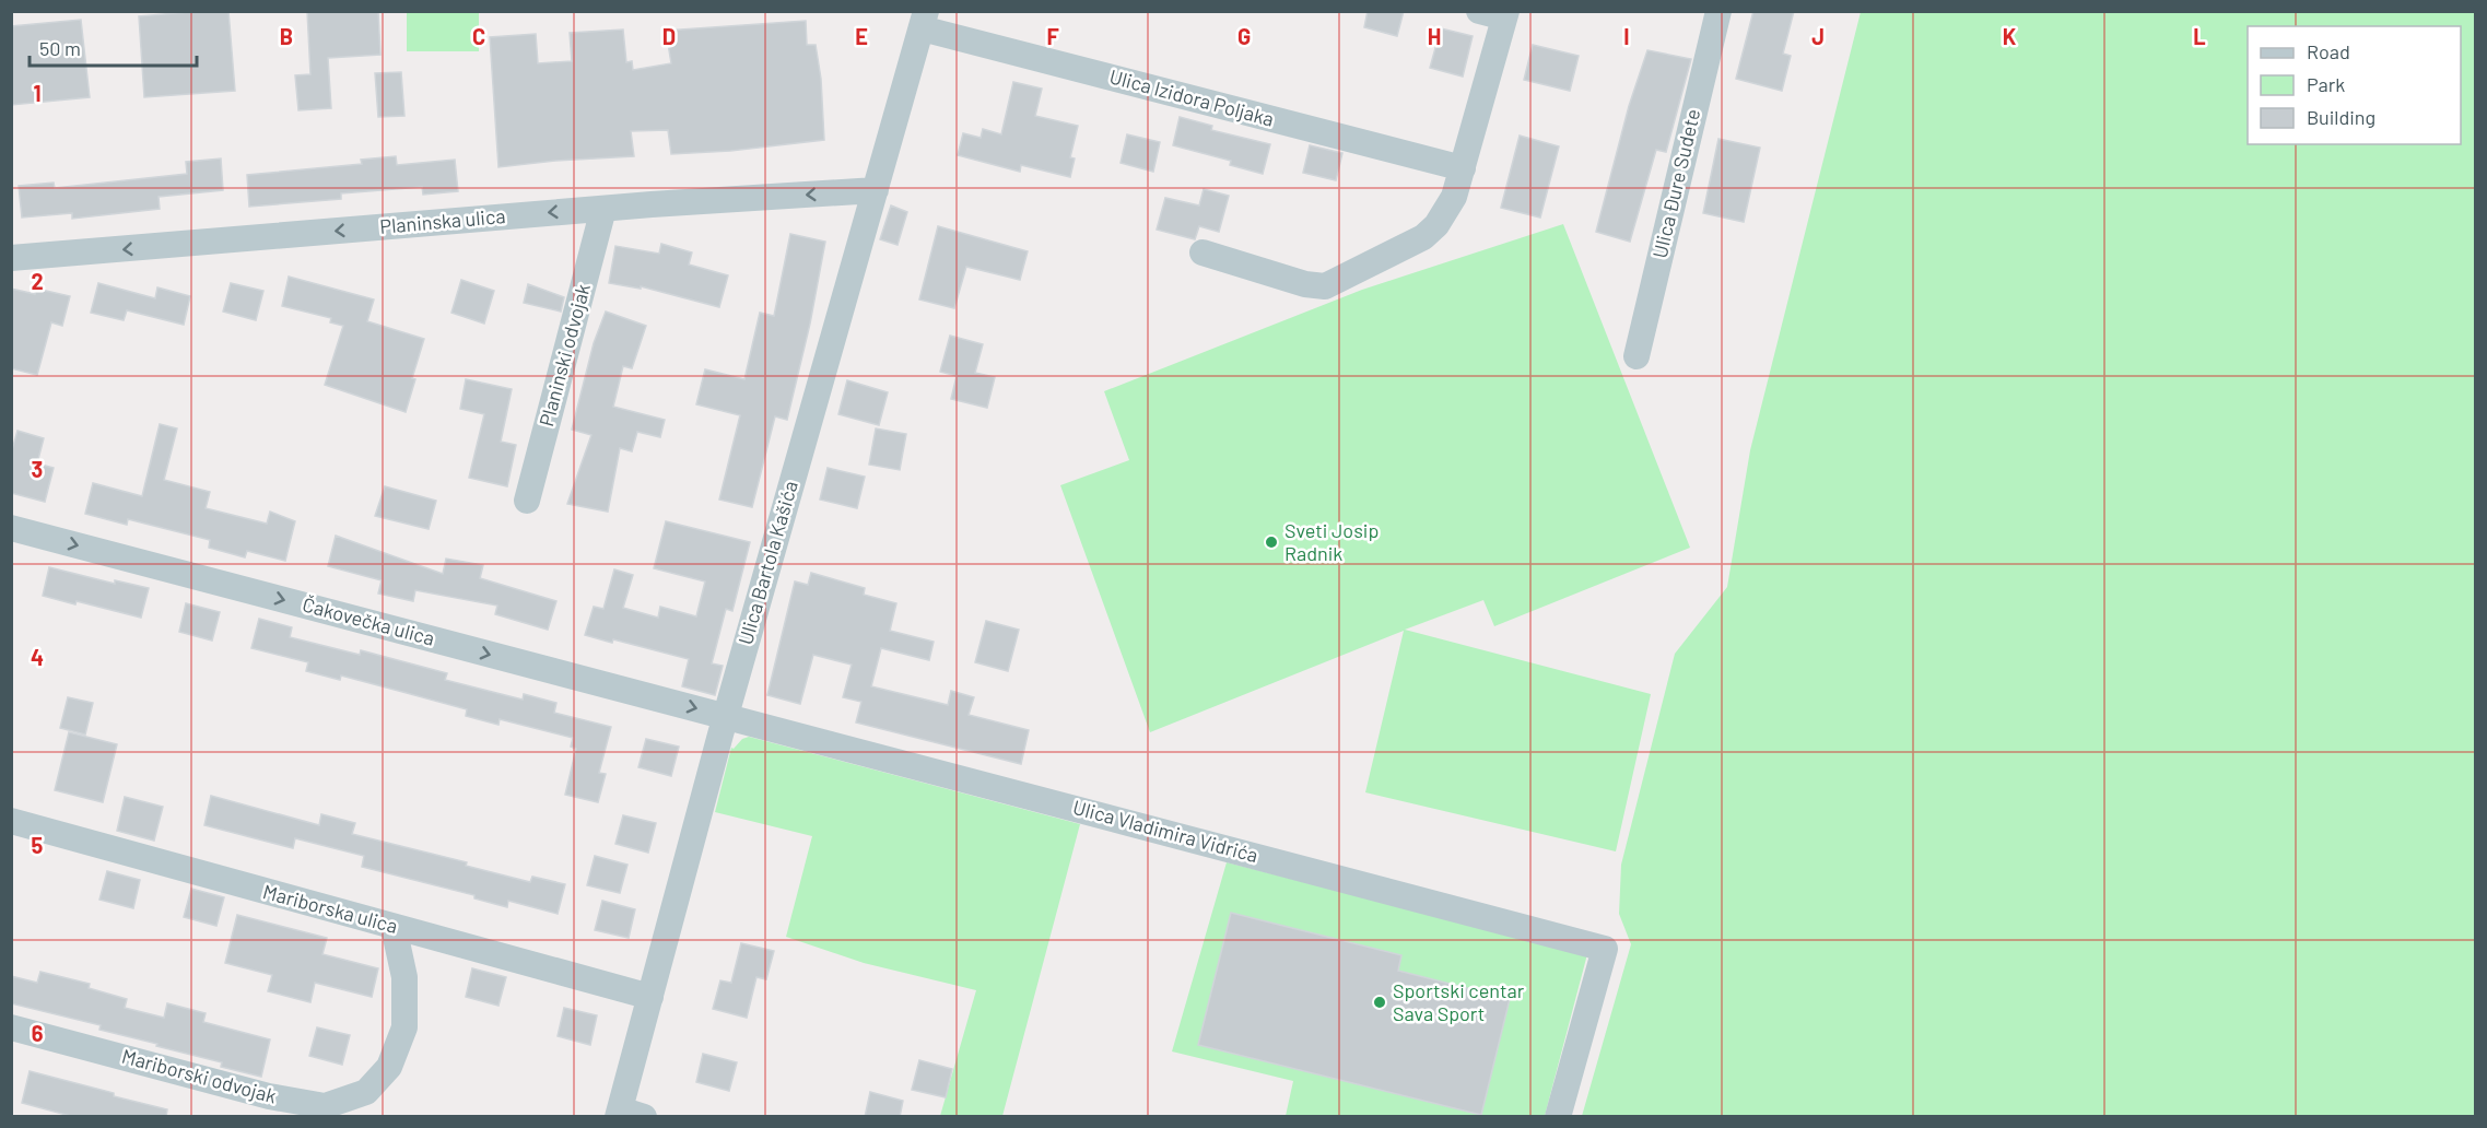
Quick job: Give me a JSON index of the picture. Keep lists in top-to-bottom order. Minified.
{"streets":{"street":["Ulica Izidora Poljaka","Ulica Đure Sudete","Planinska ulica","Planinski odvojak","Ulica Bartola Kašića","Čakovečka ulica","Ulica Vladimira Vidrića","Mariborska ulica","Mariborski odvojak"]},"crossings":[["Ulica Izidora Poljaka","Ulica Bartola Kašića"],["Planinska ulica","Planinski odvojak"],["Planinska ulica","Ulica Bartola Kašića"],["Ulica Bartola Kašića","Čakovečka ulica"],["Ulica Bartola Kašića","Ulica Vladimira Vidrića"],["Ulica Bartola Kašića","Mariborska ulica"],["Čakovečka ulica","Ulica Vladimira Vidrića"],["Mariborska ulica","Mariborski odvojak"]],"one_way":["Planinska ulica","Čakovečka ulica"],"places":["Sveti Josip Radnik","Sportski centar Sava Sport"],"legend":["Road","Park","Building"],"scale_bar":"50 m","grid":{"columns":["B","C","D","E","F","G","H","I","J","K","L"],"rows":["1","2","3","4","5","6"]}}
